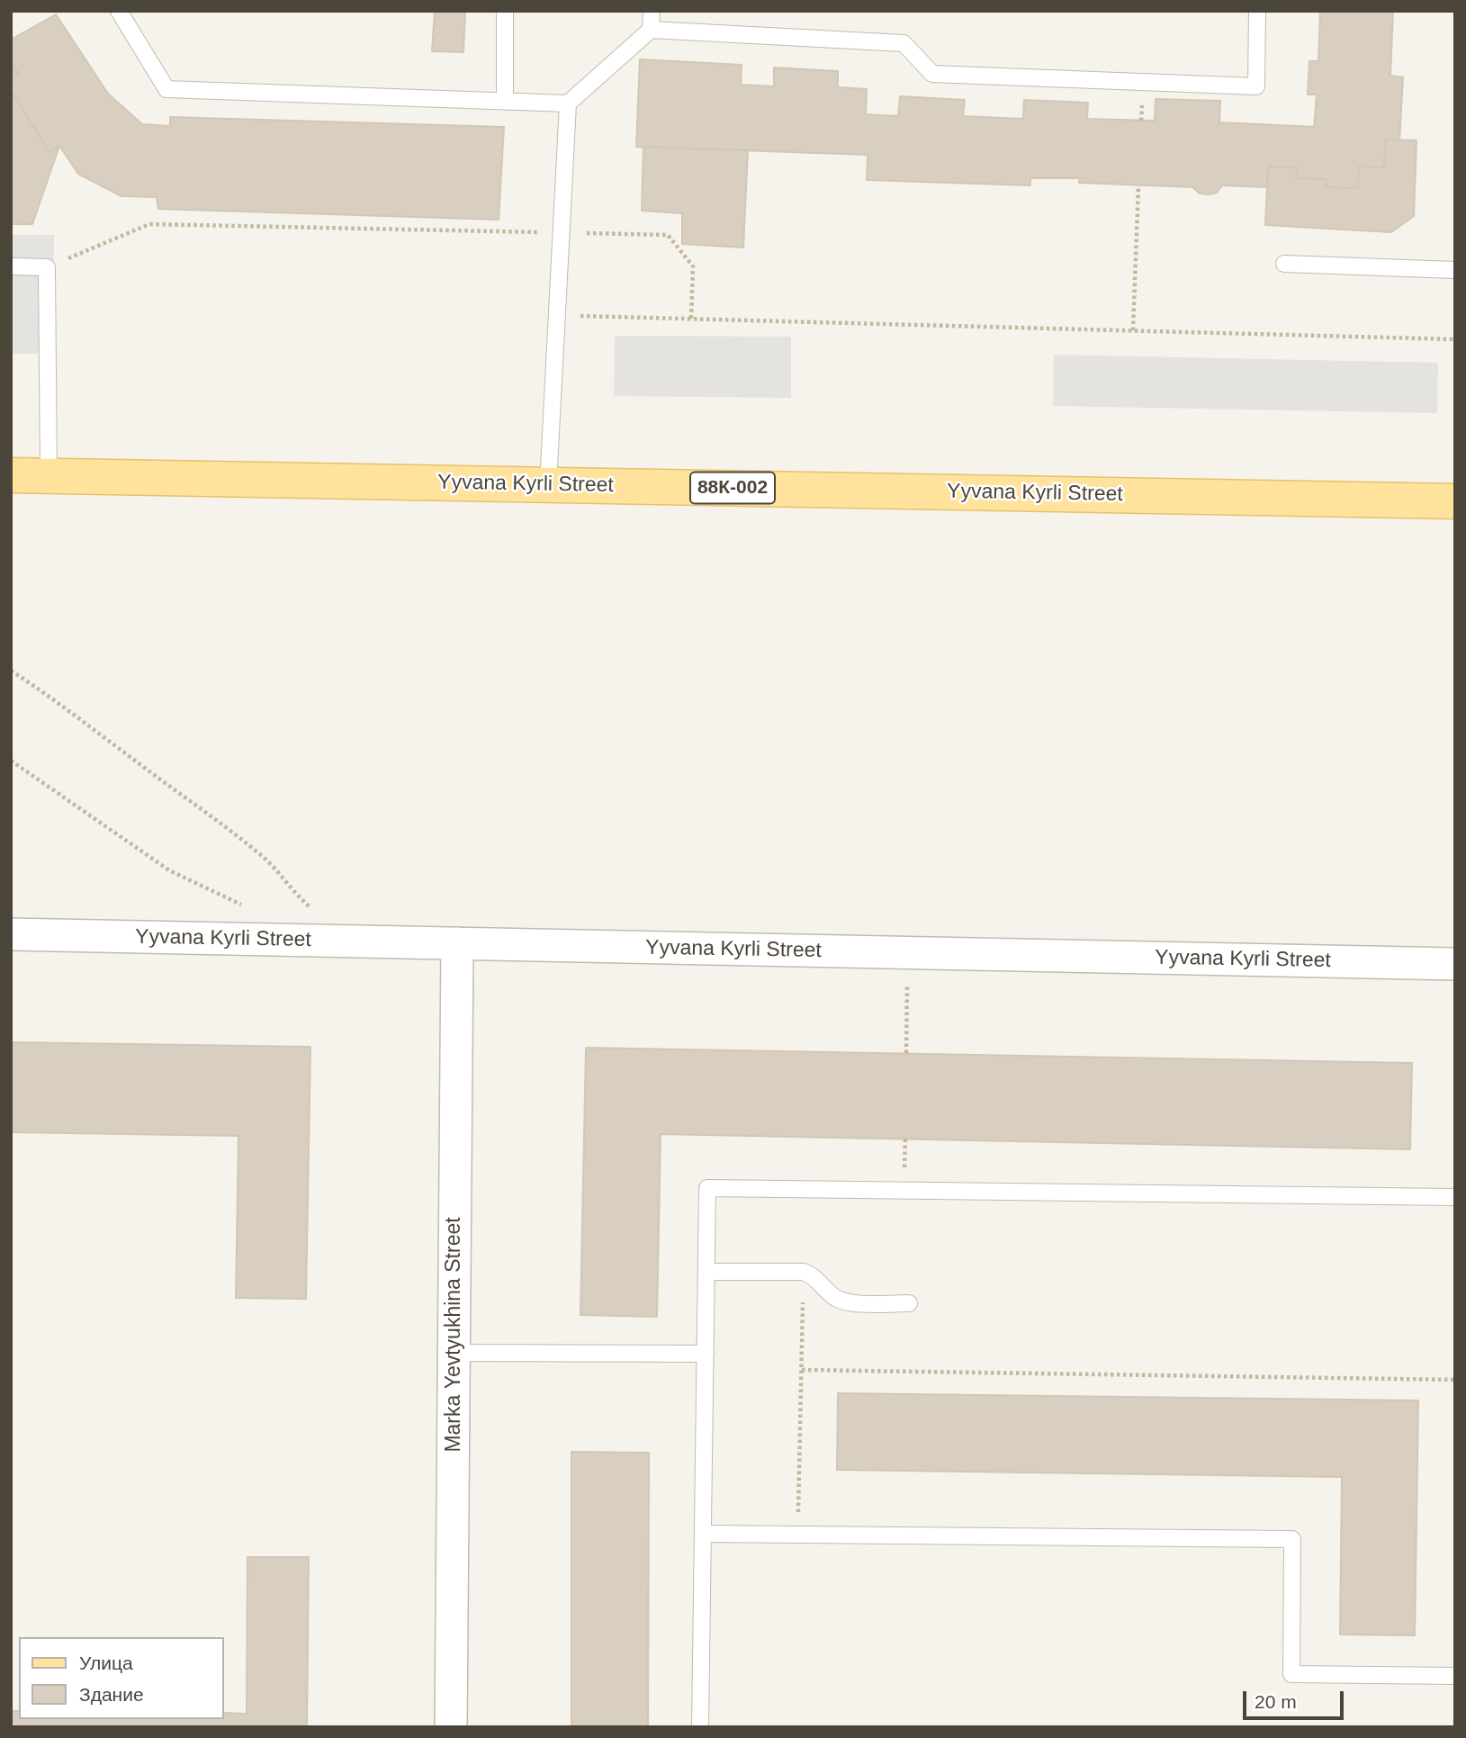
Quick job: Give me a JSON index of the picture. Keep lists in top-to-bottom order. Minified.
{"streets":{"main road":["Yyvana Kyrli Street","88К-002"],"street":["Marka Yevtyukhina Street"]},"crossings":[["Yyvana Kyrli Street","Marka Yevtyukhina Street"]],"legend":["Улица","Здание"],"scale_bar":"20 m"}
